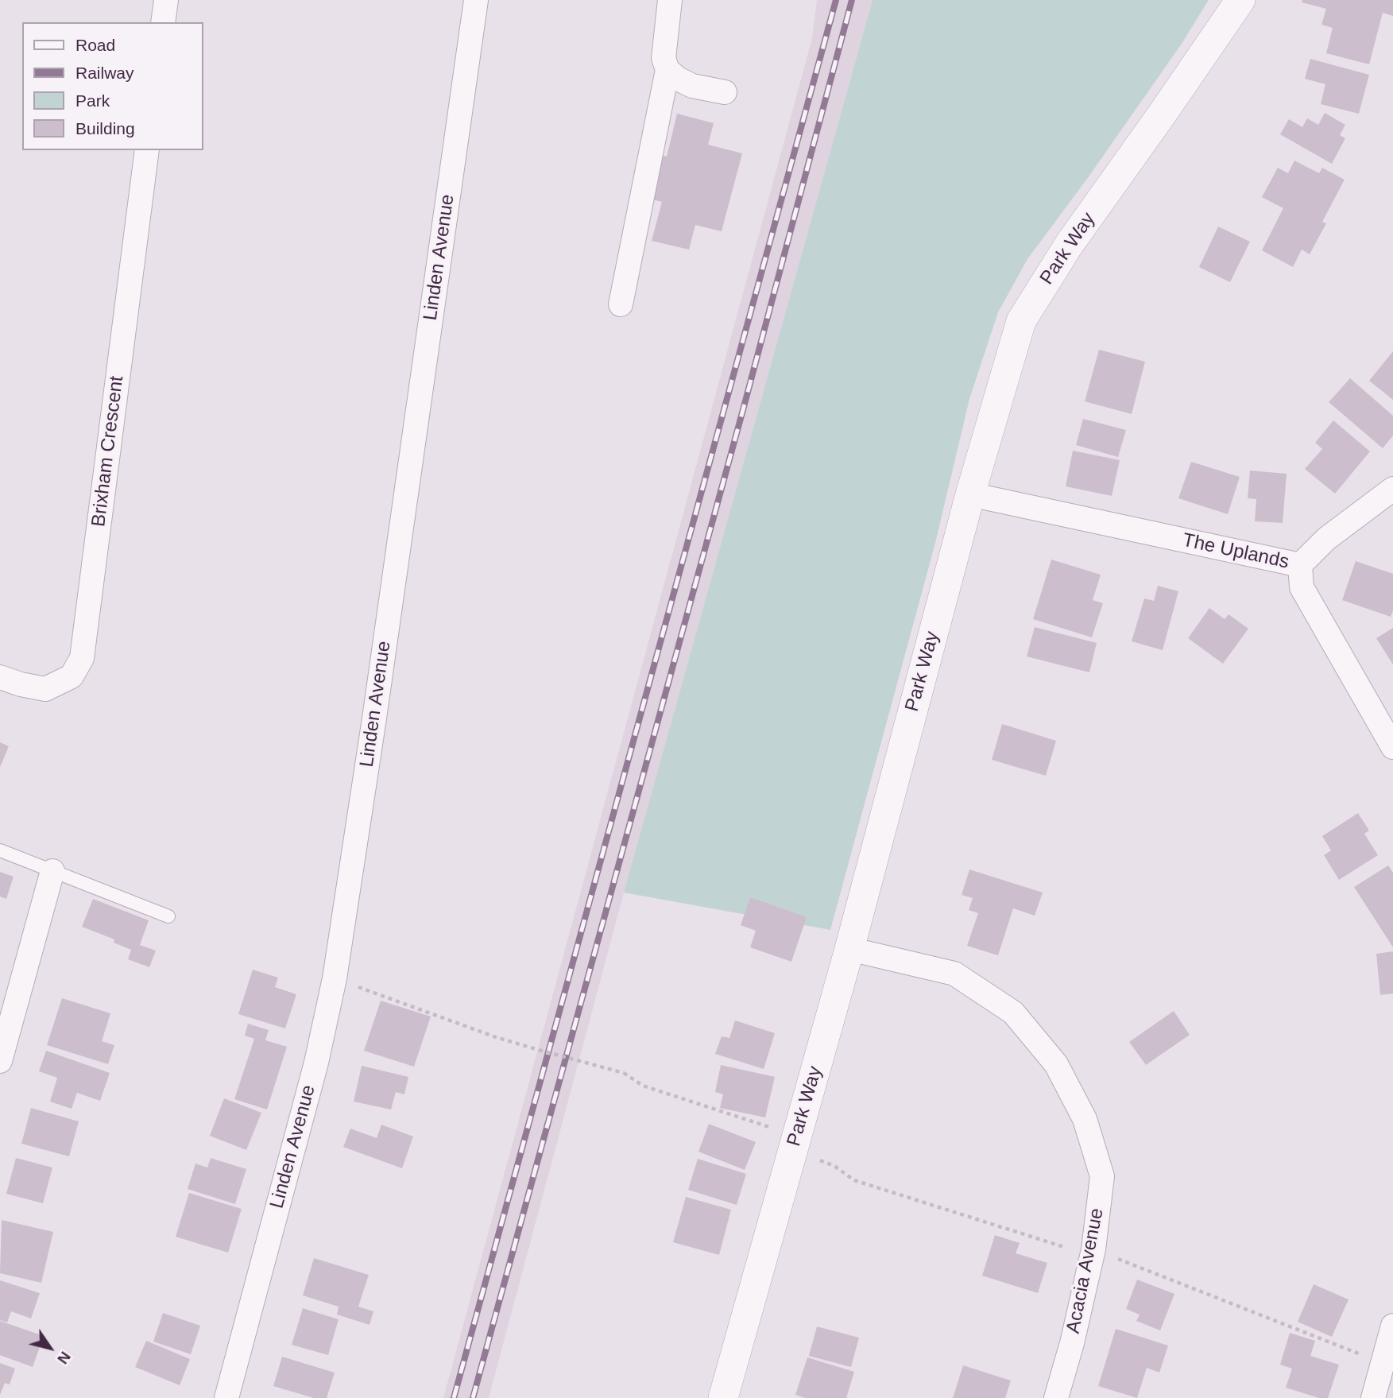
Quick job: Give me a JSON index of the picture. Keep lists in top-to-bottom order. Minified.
{"streets":{"street":["Park Way","Linden Avenue","Brixham Crescent","The Uplands","Acacia Avenue"]},"crossings":[["Park Way","The Uplands"],["Park Way","Acacia Avenue"]],"legend":["Road","Railway","Park","Building"],"north":"bottom right"}
